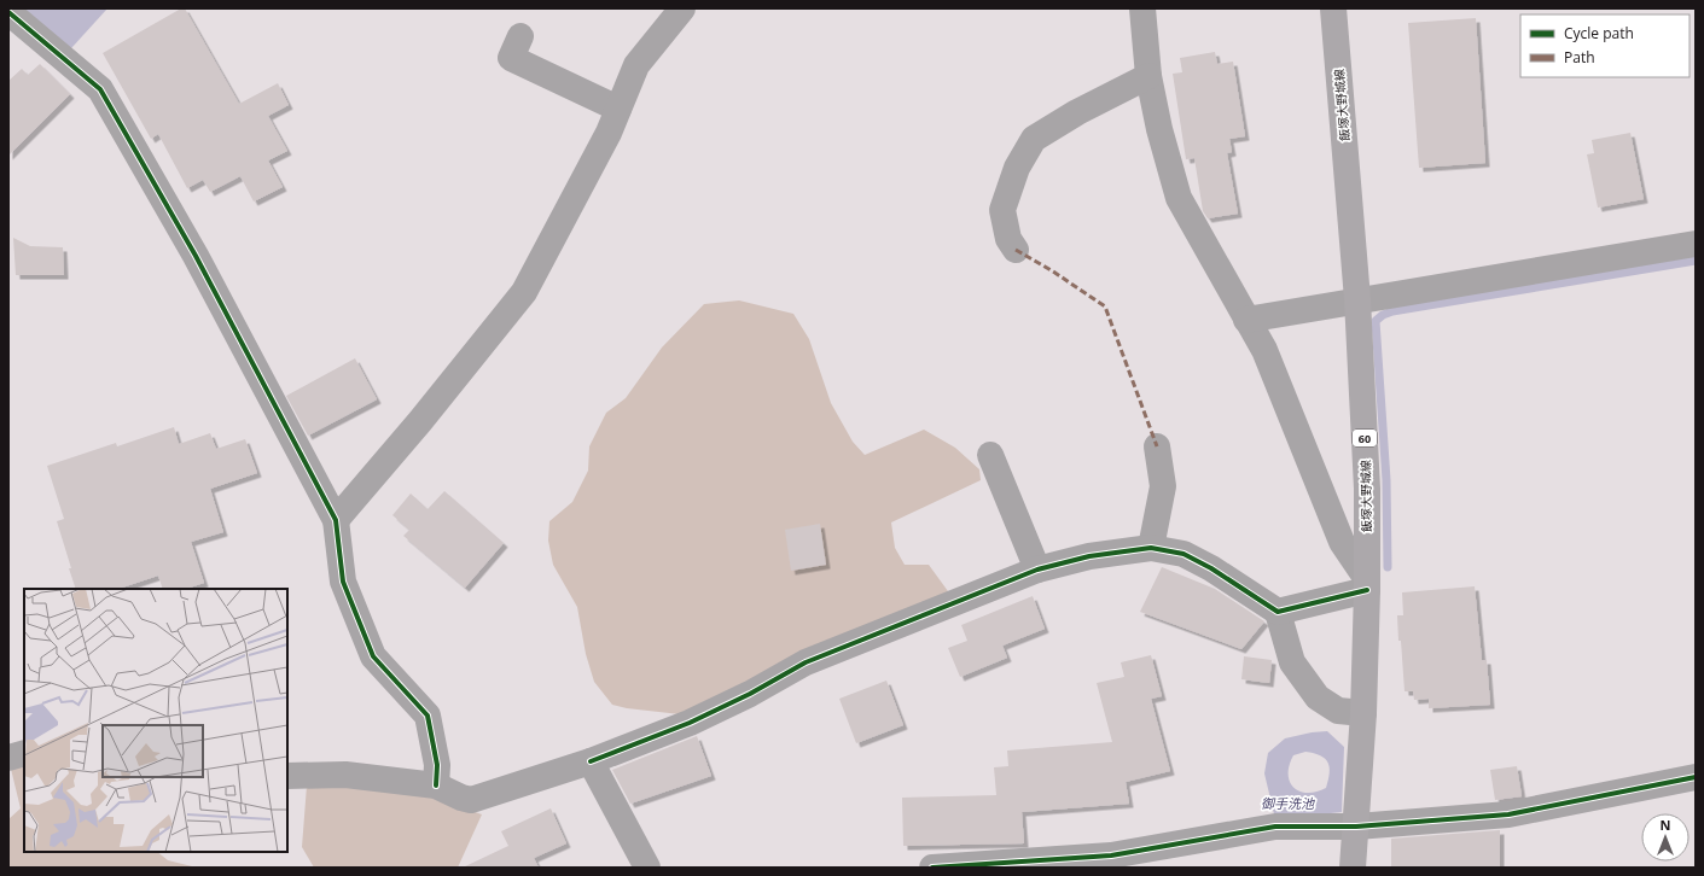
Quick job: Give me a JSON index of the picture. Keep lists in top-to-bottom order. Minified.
{"streets":{"main road":["飯塚大野城線","60"]},"water":["御手洗池"],"legend":["Cycle path","Path"],"north":"top"}
